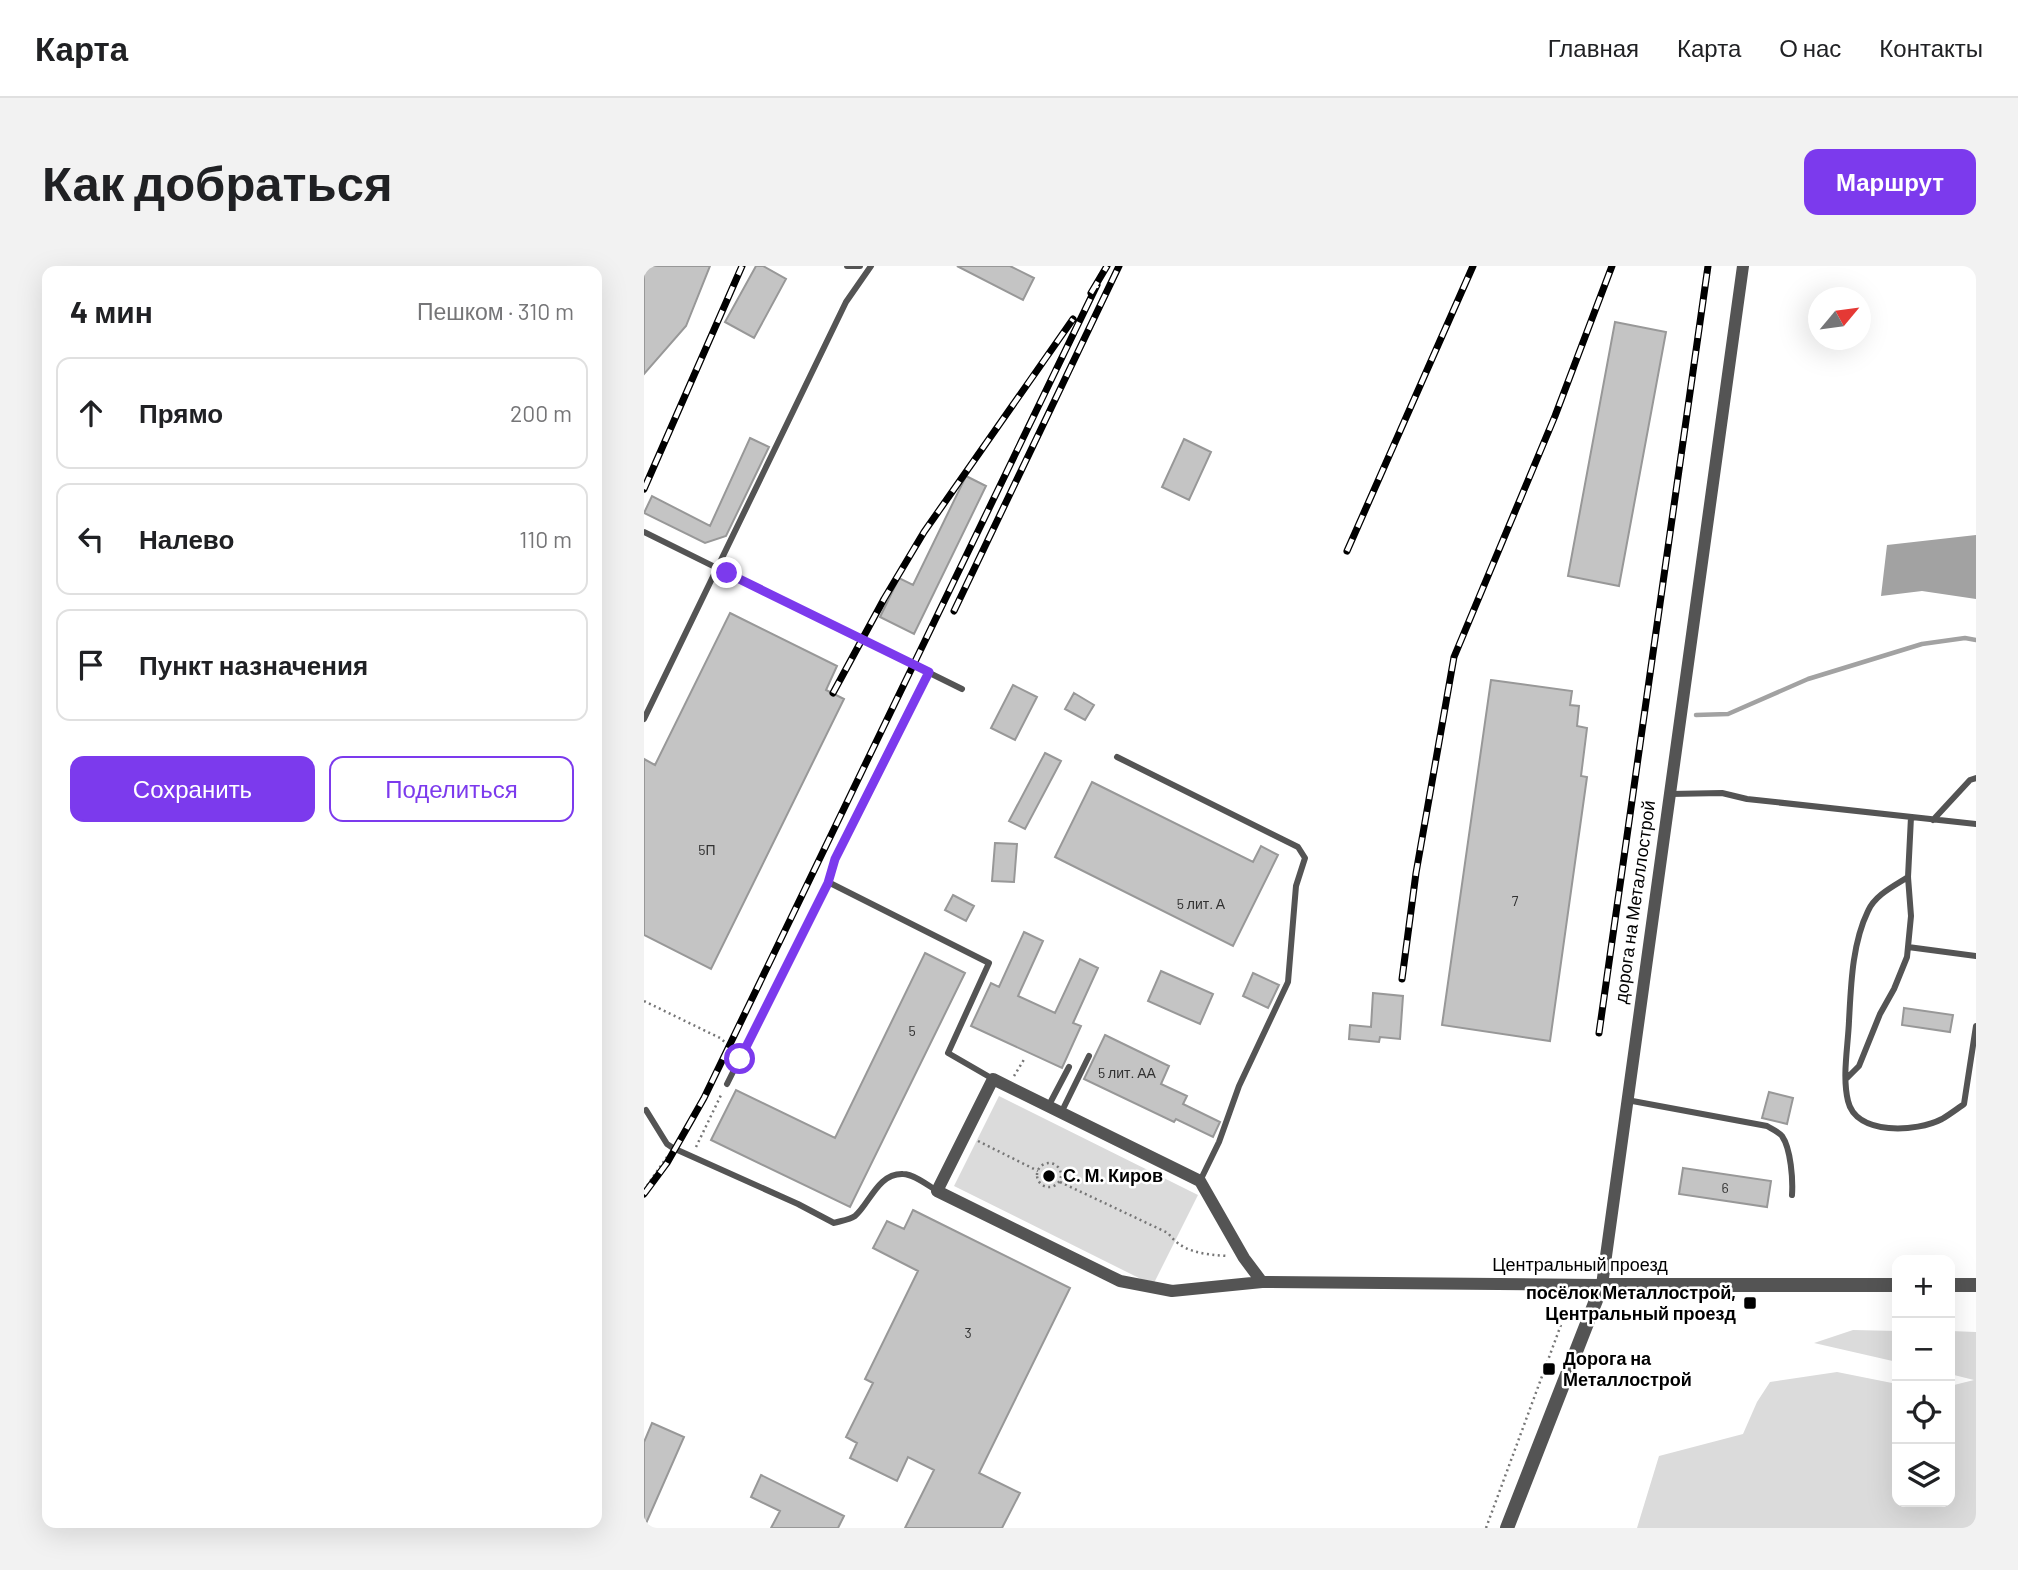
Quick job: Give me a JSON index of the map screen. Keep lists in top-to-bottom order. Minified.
{"streets":{"street":["дорога на Металлострой","Центральный проезд"]},"crossings":[["дорога на Металлострой","Центральный проезд"]],"places":{"other":["С. М. Киров"],"transit":["посёлок Металлострой, Центральный проезд","Дорога на Металлострой"]},"house_numbers":["5П","7","5 лит. А","5","5 лит. АА","6","3"],"north":"top right","page":{"header":"Карта","nav":["Главная","Карта","О нас","Контакты"],"buttons":["Маршрут",["Сохранить","Поделиться"]],"title":"Как добраться","heading":["4 мин","Пешком · 310 m"],"list":[["Прямо","200 m"],["Налево","110 m"],"Пункт назначения"],"map_buttons":["+","−"]}}
